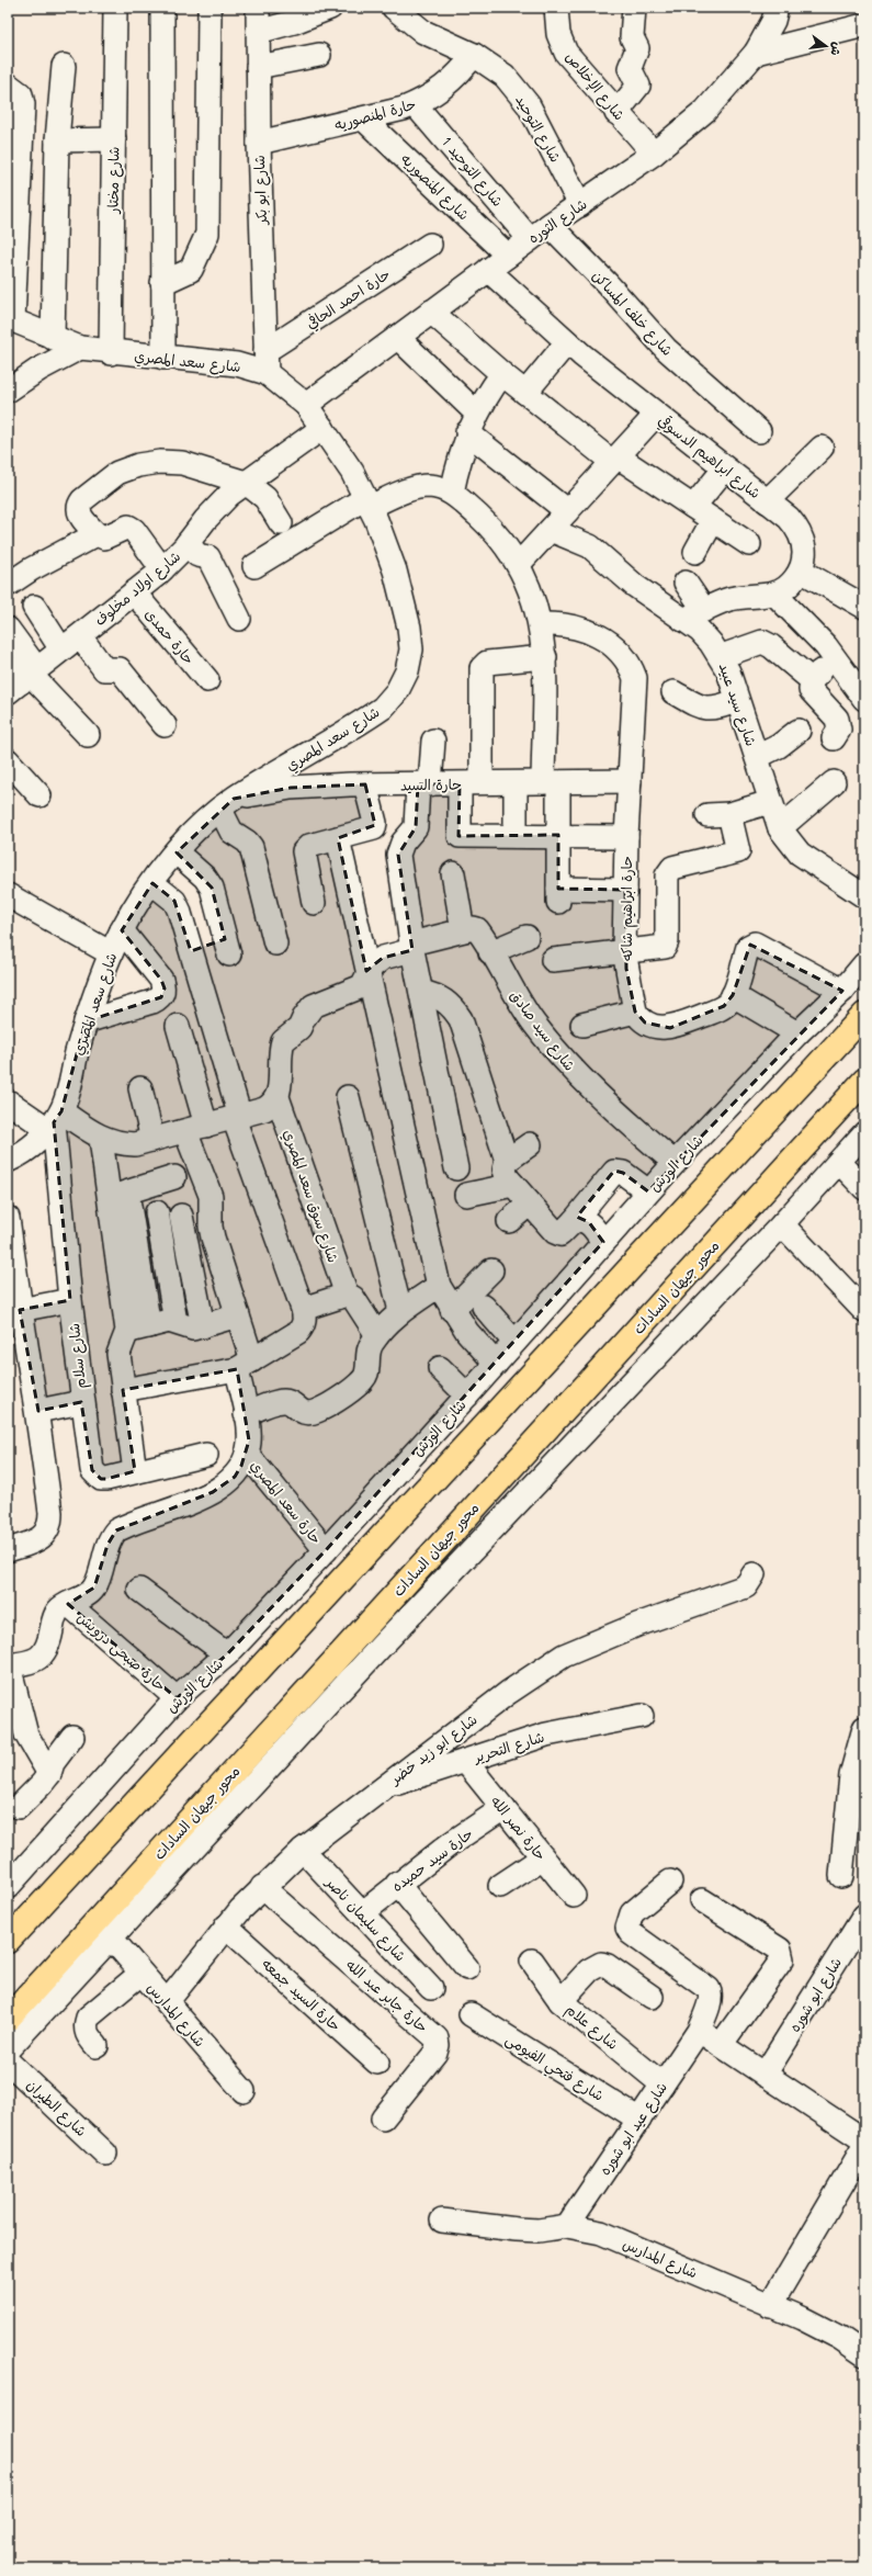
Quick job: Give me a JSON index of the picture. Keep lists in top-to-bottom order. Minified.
{"streets":{"main road":["محور جيهان السادات"],"street":["شارع الإخلاص","حارة المنصوريه","شارع التوحيد","شارع التوحيد 1","شارع مختار","شارع المنصوريه","شارع ابو بكر","شارع الثوره","حارة احمد الحافي","شارع خلف المساكن","شارع سعد المصري","شارع ابراهيم الدسوقي","شارع اولاد مخلوف","حارة حمدى","شارع سيد عبيد","حارة السيد","حارة ابراهيم شاكه","شارع سيد صادق","شارع الورش","شارع سوق سعد المصري","شارع سلام","حارة سعد المصري","حارة صبحى درويش","شارع التحرير","شارع ابو زيد خضر","حارة نصر الله","حارة سيد حميده","شارع سليمان ناصر","حارة السيد جمعه","شارع ابو شوره","حارة جابر عبد الله","شارع المدارس","شارع علام","شارع فتحي الفيومى","شارع الطيران","شارع عيد ابو شوره"]},"crossings":[["شارع الإخلاص","شارع الثوره"],["حارة المنصوريه","شارع التوحيد"],["حارة المنصوريه","شارع التوحيد 1"],["حارة المنصوريه","شارع المنصوريه"],["حارة المنصوريه","شارع ابو بكر"],["شارع التوحيد","شارع الثوره"],["شارع التوحيد 1","شارع الثوره"],["شارع مختار","شارع سعد المصري"],["شارع المنصوريه","شارع الثوره"],["شارع ابو بكر","حارة احمد الحافي"],["شارع ابو بكر","شارع سعد المصري"],["شارع الثوره","شارع خلف المساكن"],["شارع الثوره","شارع سعد المصري"],["شارع الثوره","شارع ابراهيم الدسوقي"],["حارة احمد الحافي","شارع سعد المصري"],["شارع سعد المصري","شارع اولاد مخلوف"],["شارع سعد المصري","حارة السيد"],["شارع سعد المصري","شارع سلام"],["شارع اولاد مخلوف","حارة حمدى"],["حارة السيد","حارة ابراهيم شاكه"],["شارع سيد صادق","شارع الورش"],["شارع الورش","حارة سعد المصري"],["شارع الورش","حارة صبحى درويش"],["شارع التحرير","شارع ابو زيد خضر"],["شارع التحرير","حارة نصر الله"],["شارع ابو زيد خضر","شارع سليمان ناصر"],["شارع ابو زيد خضر","حارة السيد جمعه"],["شارع ابو زيد خضر","حارة جابر عبد الله"],["شارع ابو زيد خضر","شارع المدارس"],["حارة نصر الله","حارة سيد حميده"],["حارة سيد حميده","شارع سليمان ناصر"],["شارع المدارس","شارع عيد ابو شوره"],["شارع علام","شارع عيد ابو شوره"],["شارع فتحي الفيومى","شارع عيد ابو شوره"]],"north":"right"}
